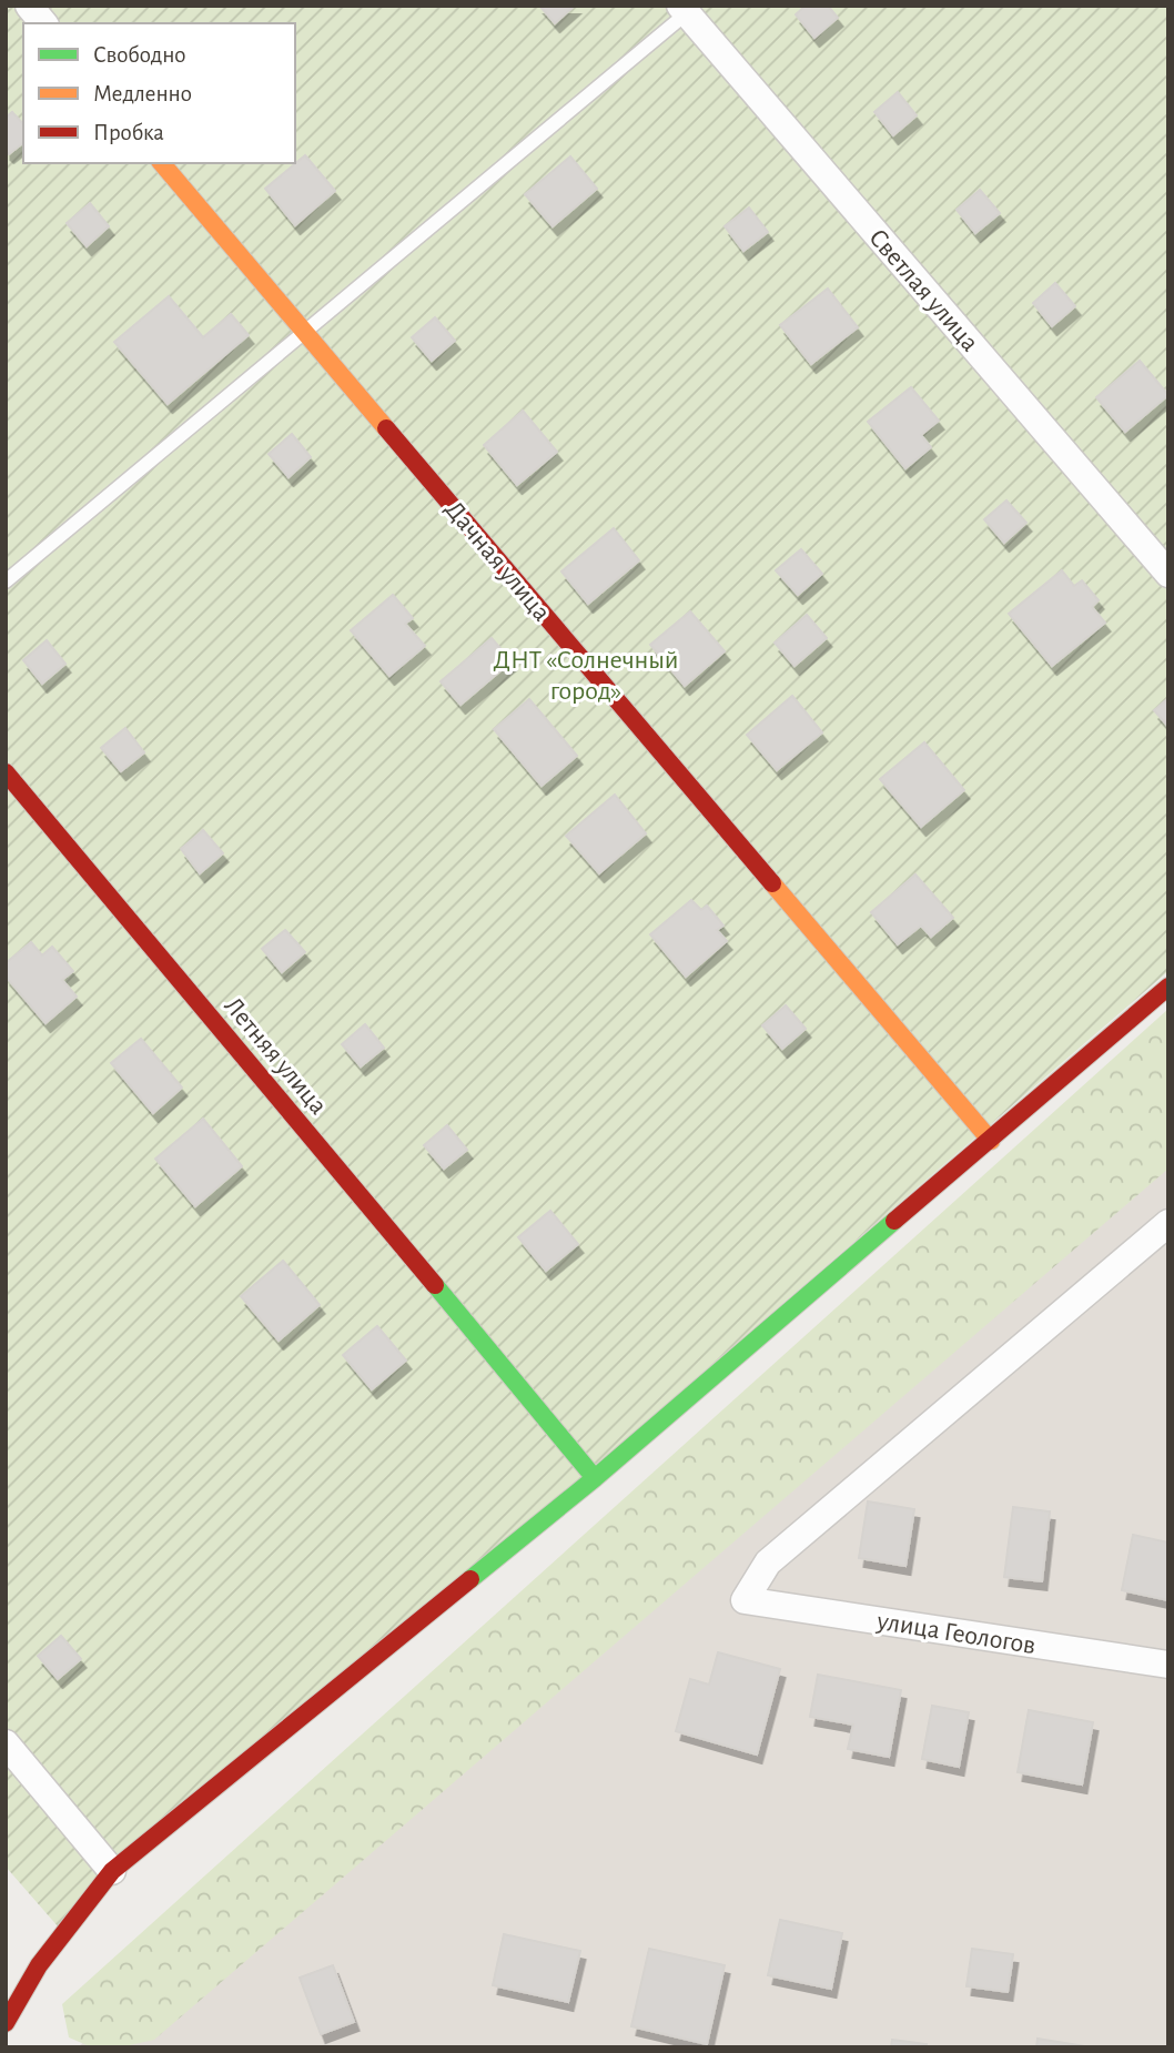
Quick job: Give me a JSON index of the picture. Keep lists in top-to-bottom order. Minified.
{"streets":{"street":["Светлая улица","Дачная улица","Летняя улица","улица Геологов"]},"parks":["ДНТ «Солнечный город»"],"legend":["Свободно","Медленно","Пробка"]}
